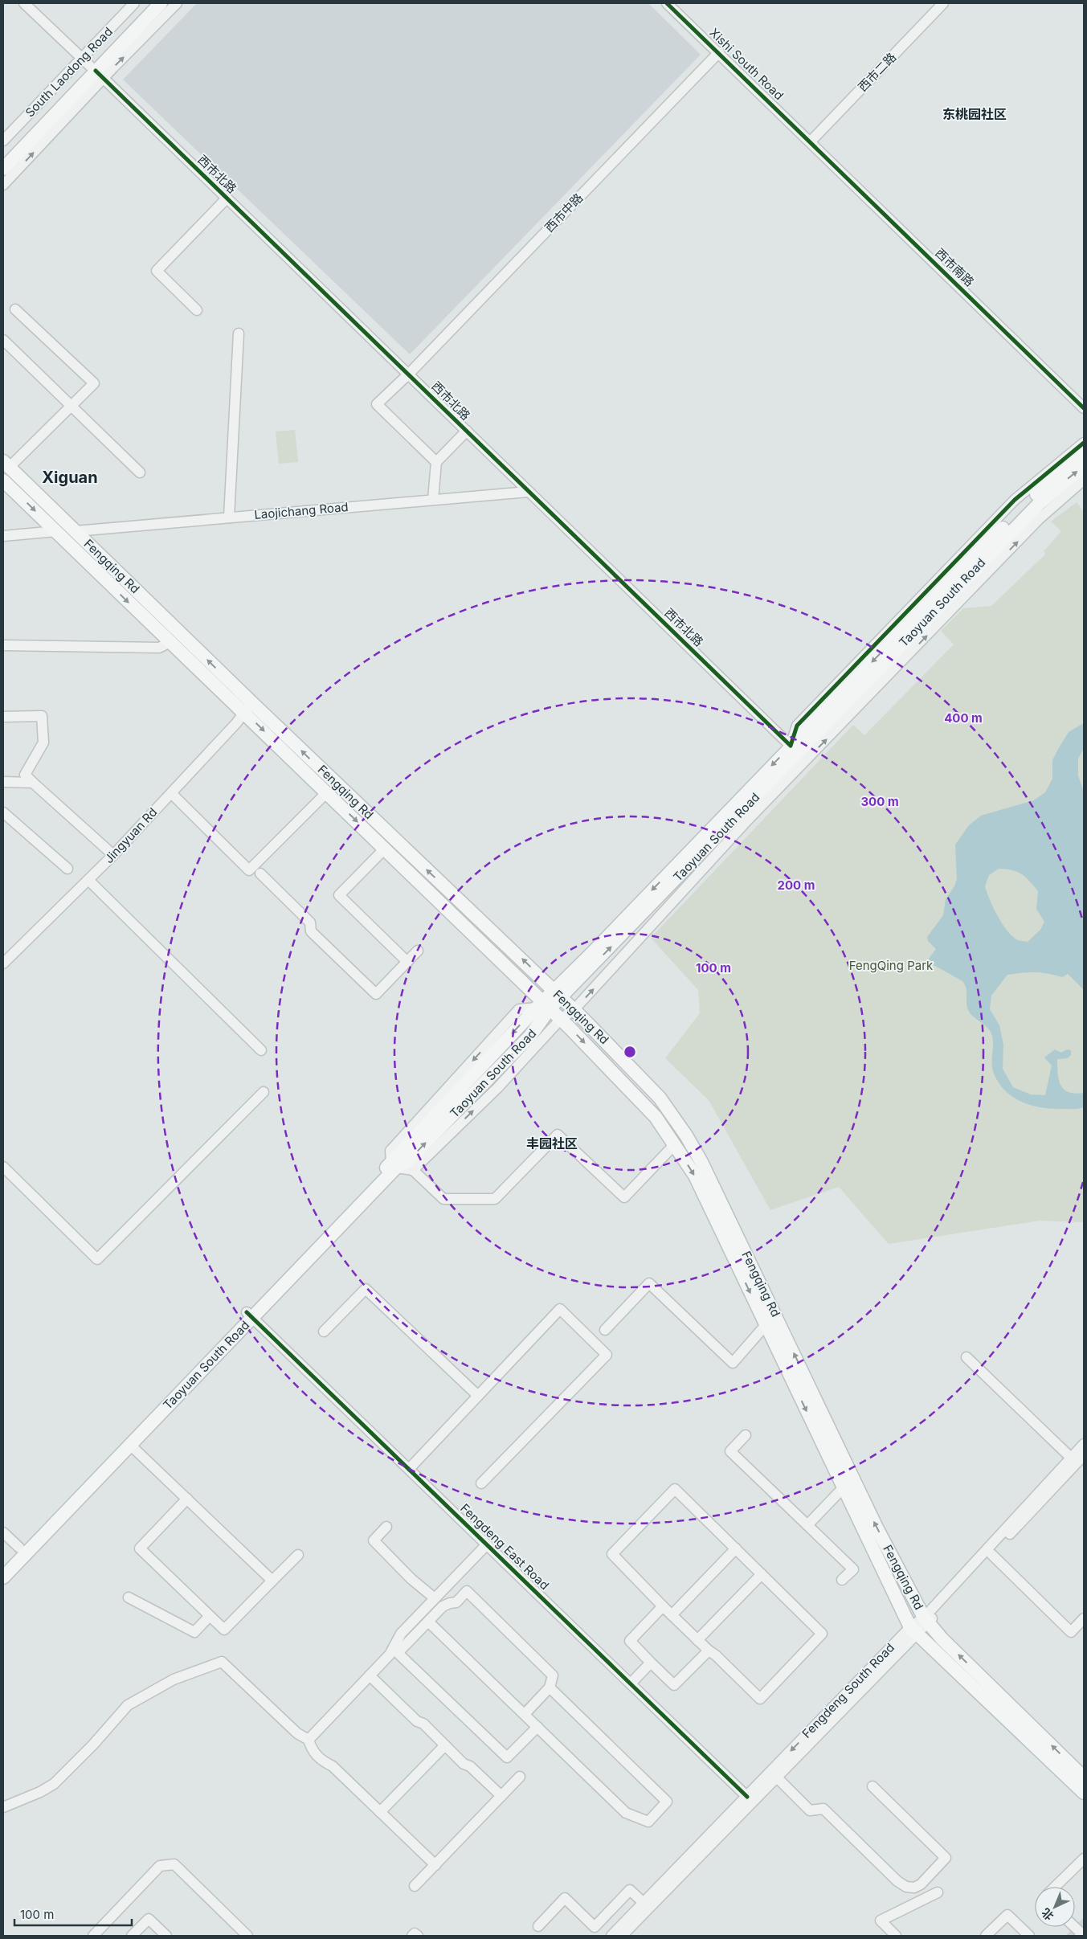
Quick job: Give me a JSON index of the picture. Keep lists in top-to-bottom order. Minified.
{"streets":{"main road":["South Laodong Road","Fengqing Rd","Taoyuan South Road"],"street":["Xishi South Road","西市二路","西市北路","西市中路","西市南路","Laojichang Road","Jingyuan Rd","Fengdeng East Road","Fengdeng South Road"]},"crossings":[["Xishi South Road","西市二路"],["Xishi South Road","西市中路"],["Xishi South Road","西市南路"],["South Laodong Road","西市北路"],["西市二路","西市南路"],["西市北路","西市中路"],["西市北路","Laojichang Road"],["西市北路","Taoyuan South Road"],["Laojichang Road","Fengqing Rd"],["Fengqing Rd","Taoyuan South Road"],["Fengqing Rd","Jingyuan Rd"],["Fengqing Rd","Fengdeng South Road"],["Taoyuan South Road","Fengdeng East Road"],["Fengdeng East Road","Fengdeng South Road"]],"districts":["东桃园社区","Xiguan","丰园社区"],"parks":["FengQing Park"],"scale_bar":"100 m","north":"bottom left","rings":["400 m","300 m","200 m","100 m"]}
